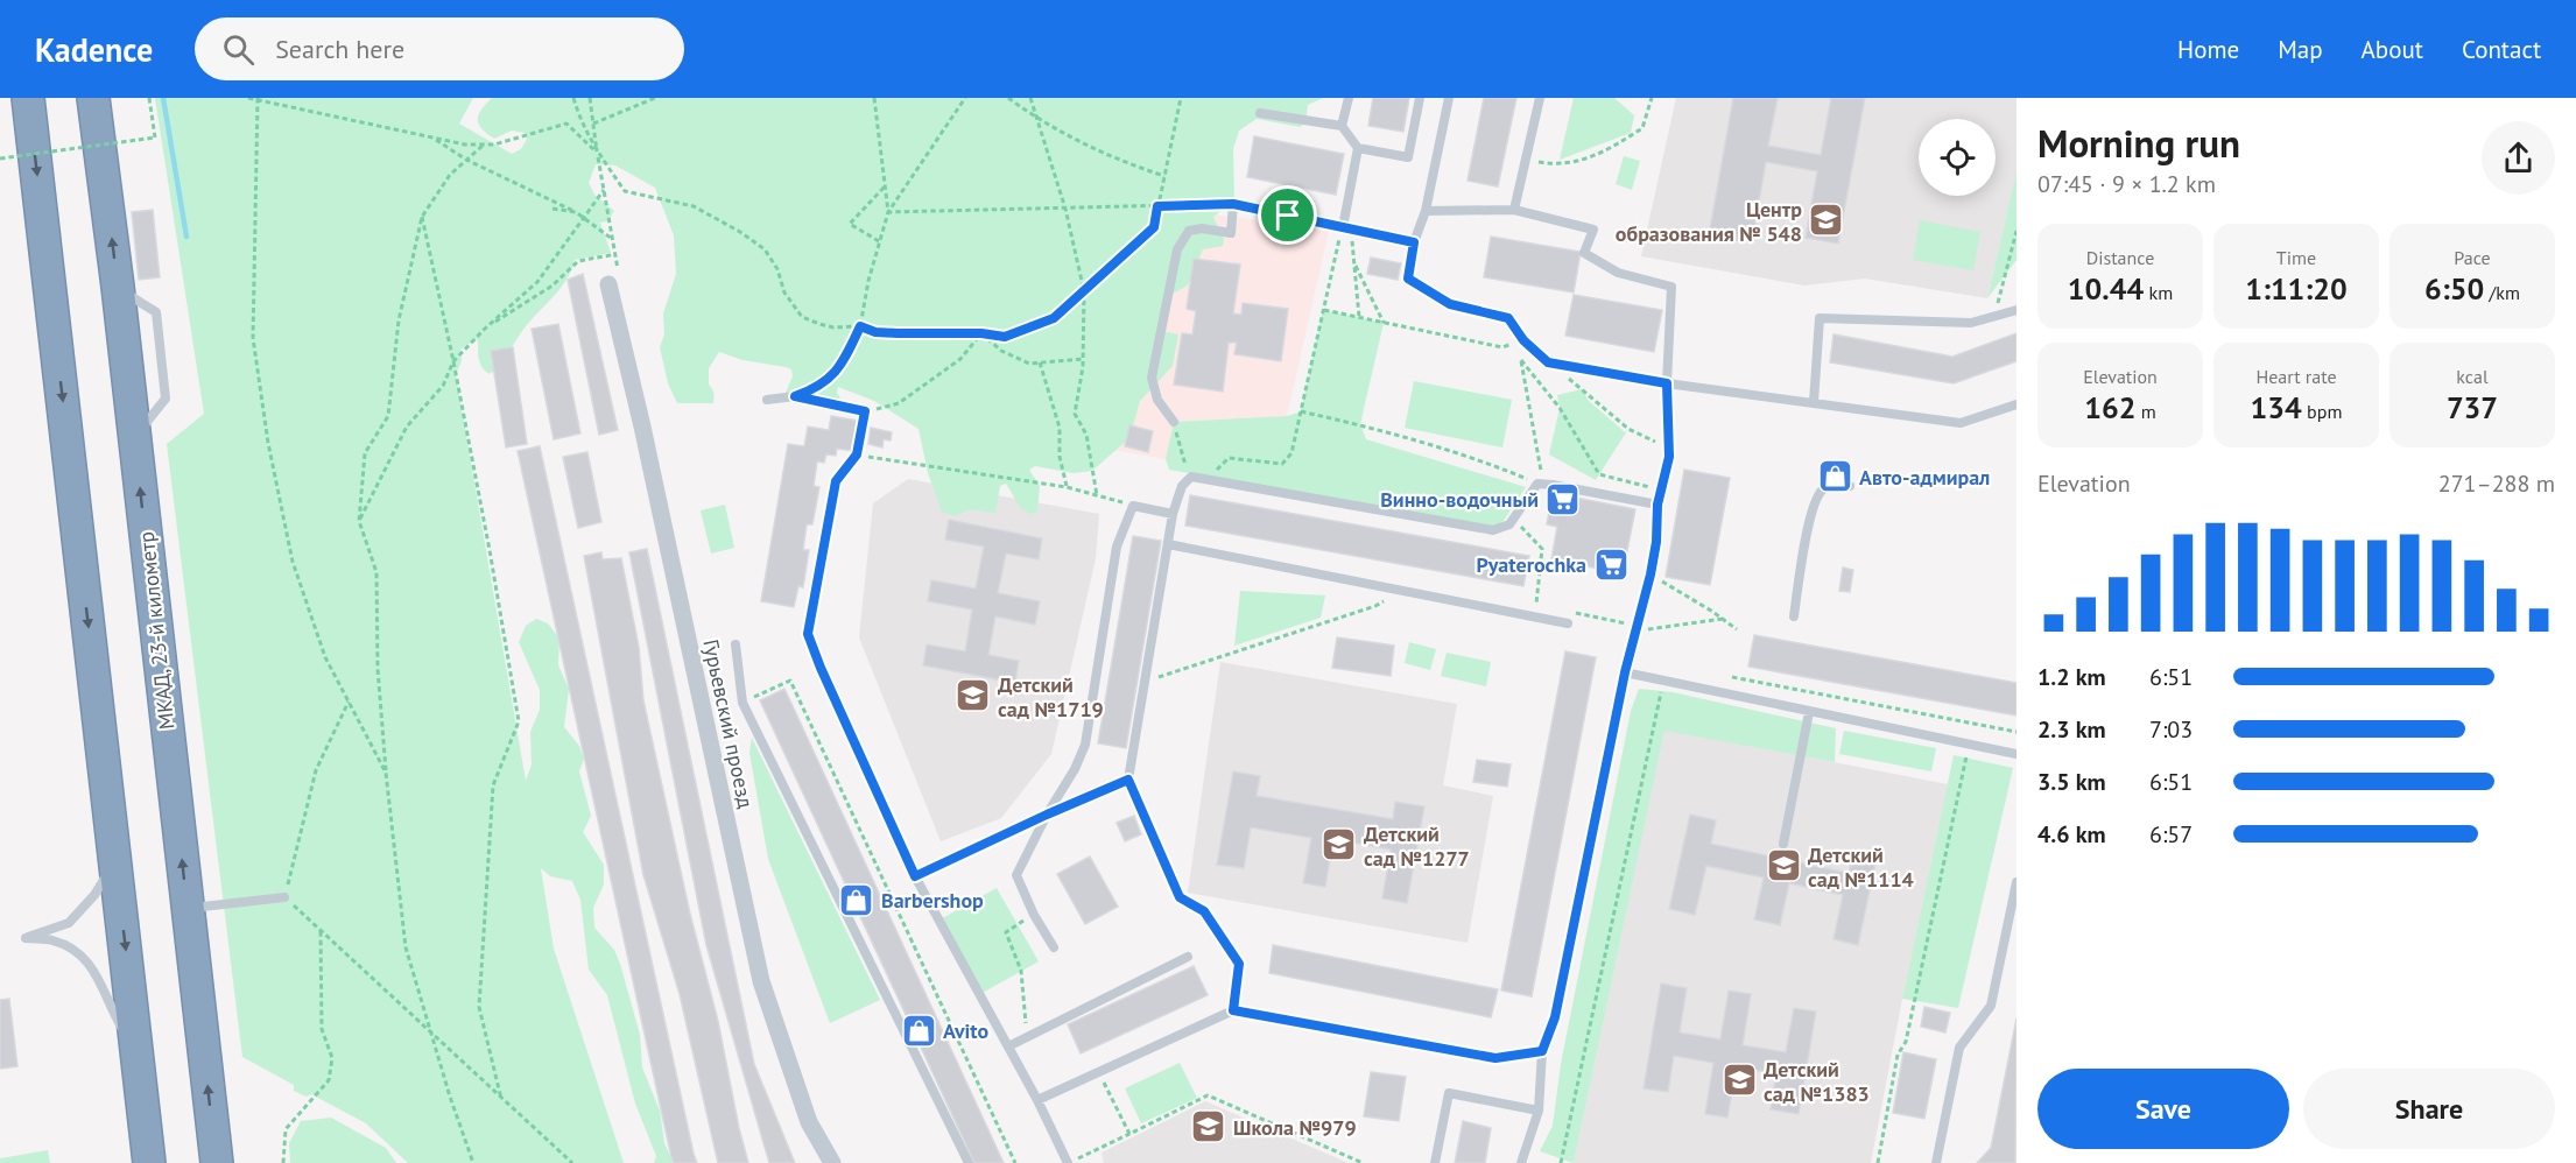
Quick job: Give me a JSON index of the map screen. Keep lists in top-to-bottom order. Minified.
{"streets":{"highway":["МКАД, 23-й километр"],"street":["Гурьевский проезд"]},"places":{"school or university":["Центр образования № 548","Детский сад №1719","Детский сад №1277","Детский сад №1114","Детский сад №1383","Школа №979"],"shop":["Авто-адмирал","Barbershop","Avito"],"supermarket":["Винно-водочный","Pyaterochka"]},"page":{"header":"Kadence","search":"Search here","nav":["Home","Map","About","Contact"],"heading":["Morning run","07:45 · 9 × 1.2 km"],"stats":[["Distance","10.44 km"],["Time","1:11:20"],["Pace","6:50 /km"],["Elevation","162 m"],["Heart rate","134 bpm"],["kcal","737"]],"chart":["Elevation","271–288 m"],"list":[{"name":"1.2 km","note":"6:51"},{"name":"2.3 km","note":"7:03"},{"name":"3.5 km","note":"6:51"},{"name":"4.6 km","note":"6:57"}],"buttons":["Save","Share"]}}
